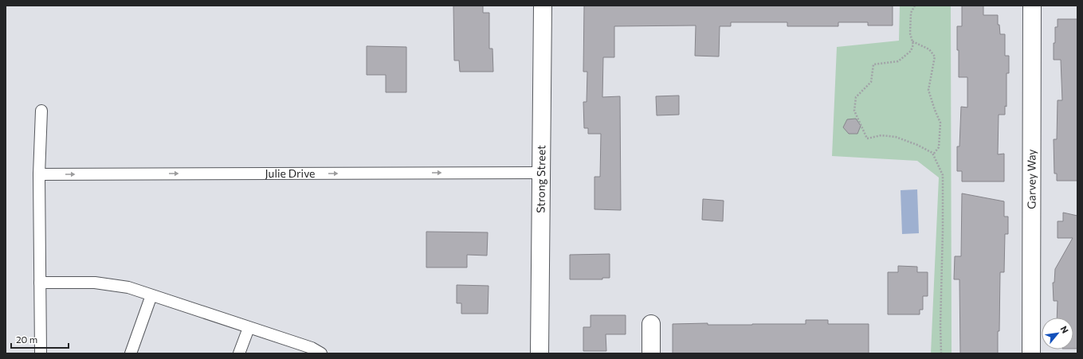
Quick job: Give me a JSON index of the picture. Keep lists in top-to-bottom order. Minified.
{"streets":{"street":["Strong Street","Garvey Way"],"lane":["Julie Drive"]},"crossings":[["Julie Drive","Strong Street"]],"one_way":["Julie Drive"],"scale_bar":"20 m","north":"top right"}
